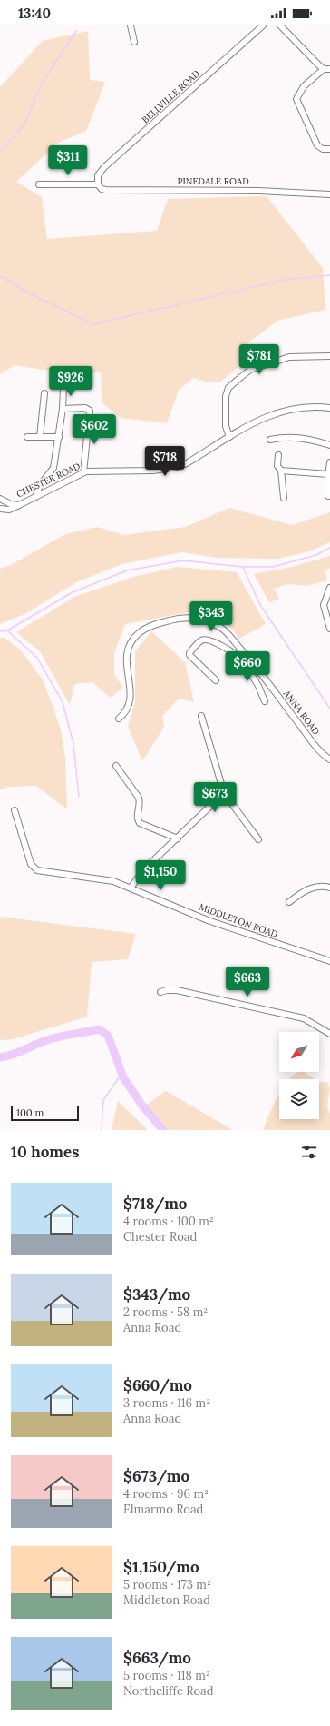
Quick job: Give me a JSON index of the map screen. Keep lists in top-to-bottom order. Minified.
{"streets":{"street":["BELLVILLE ROAD","PINEDALE ROAD","CHESTER ROAD","ANNA ROAD","MIDDLETON ROAD"]},"crossings":[["BELLVILLE ROAD","PINEDALE ROAD"]],"scale_bar":"100 m","north":"bottom left","page":{"status":"13:40","price":["$311","$781","$926","$602","$718","$343","$660","$673","$1,150","$663"],"scale":"100 m","heading":"10 homes","list":[{"name":"$718/mo","note":"4 rooms · 100 m² · Chester Road"},{"name":"$343/mo","note":"2 rooms · 58 m² · Anna Road"},{"name":"$660/mo","note":"3 rooms · 116 m² · Anna Road"},{"name":"$673/mo","note":"4 rooms · 96 m² · Elmarmo Road"},{"name":"$1,150/mo","note":"5 rooms · 173 m² · Middleton Road"},{"name":"$663/mo","note":"5 rooms · 118 m² · Northcliffe Road"}]}}
